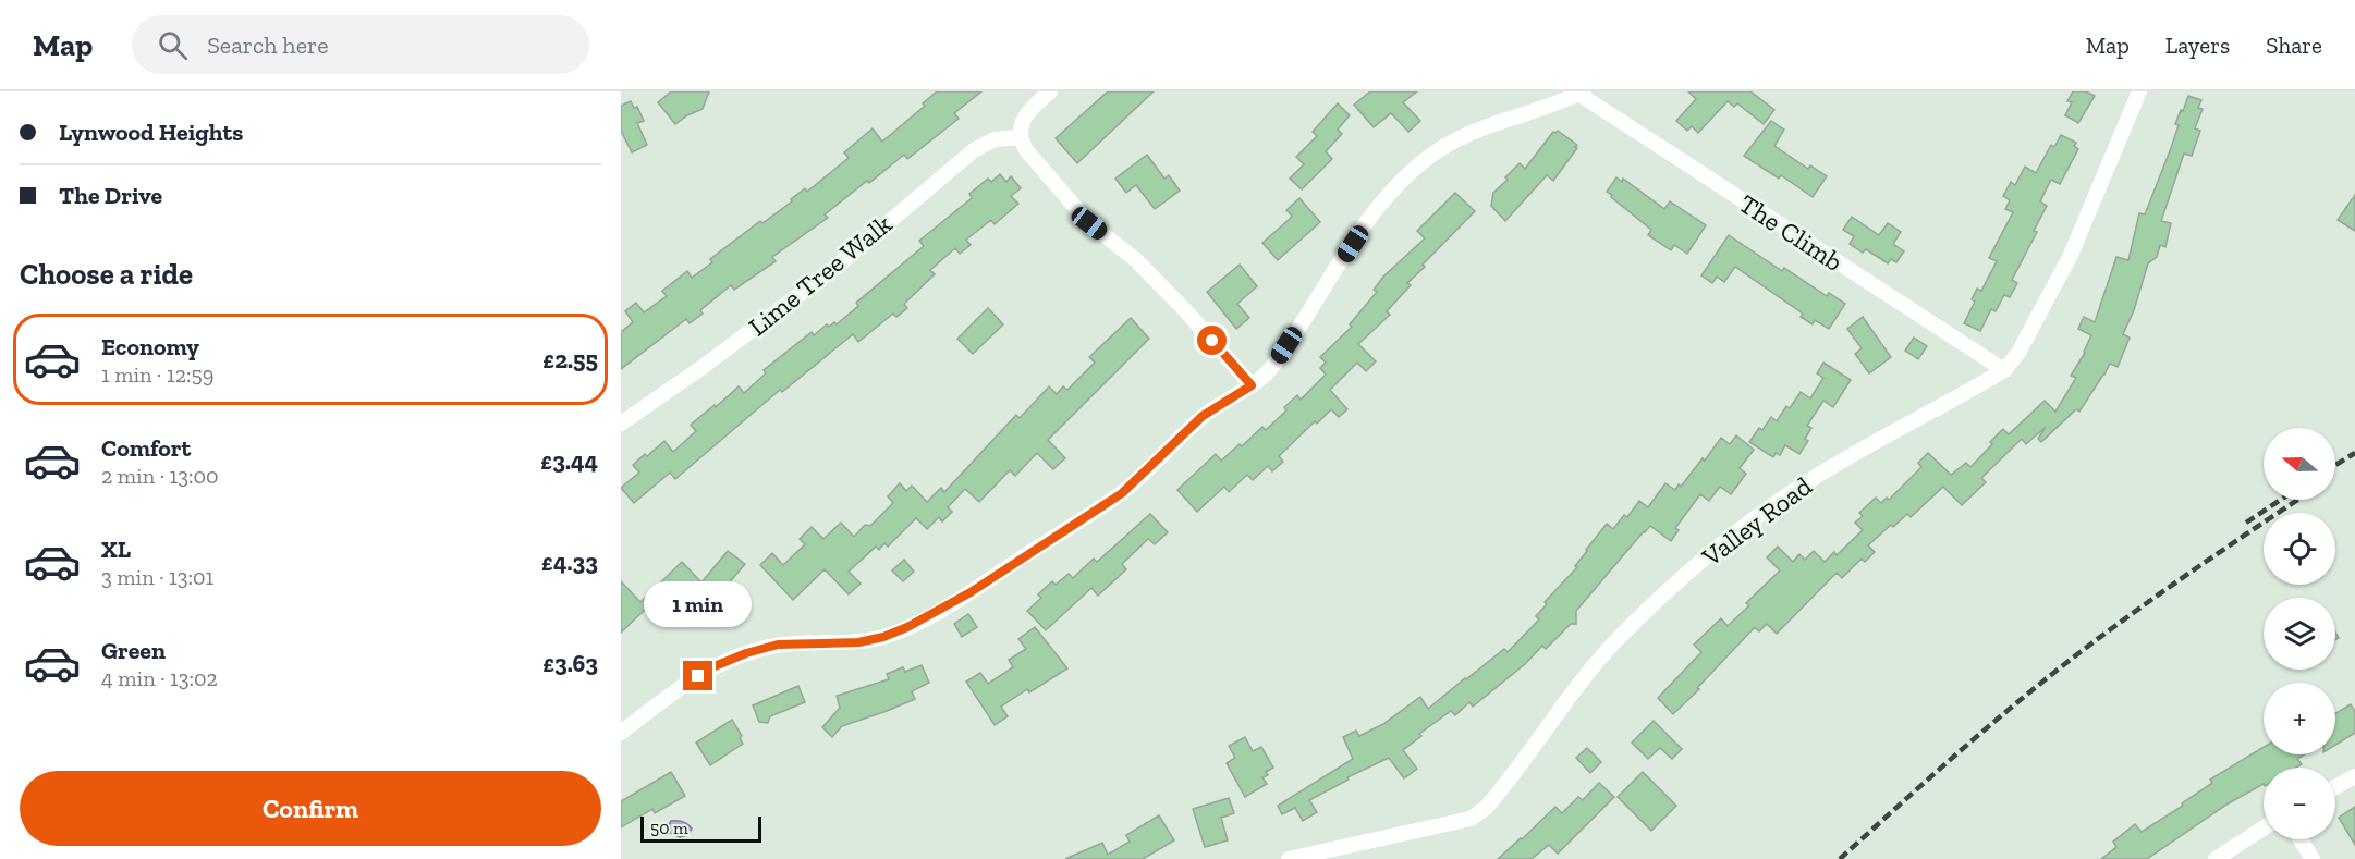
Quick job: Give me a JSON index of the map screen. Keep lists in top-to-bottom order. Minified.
{"streets":{"street":["The Climb","Lime Tree Walk","Valley Road"]},"crossings":[["The Climb","Valley Road"]],"scale_bar":"50 m","north":"left","page":{"header":"Map","search":"Search here","nav":["Map","Layers","Share"],"banner":["Lynwood Heights","The Drive"],"heading":"Choose a ride","list":[{"name":"Economy","note":"1 min · 12:59","value":"£2.55"},{"name":"Comfort","note":"2 min · 13:00","value":"£3.44"},{"name":"XL","note":"3 min · 13:01","value":"£4.33"},{"name":"Green","note":"4 min · 13:02","value":"£3.63"}],"map_buttons":["+","−"],"bubble":"1 min","buttons":"Confirm","scale":"50 m"}}
